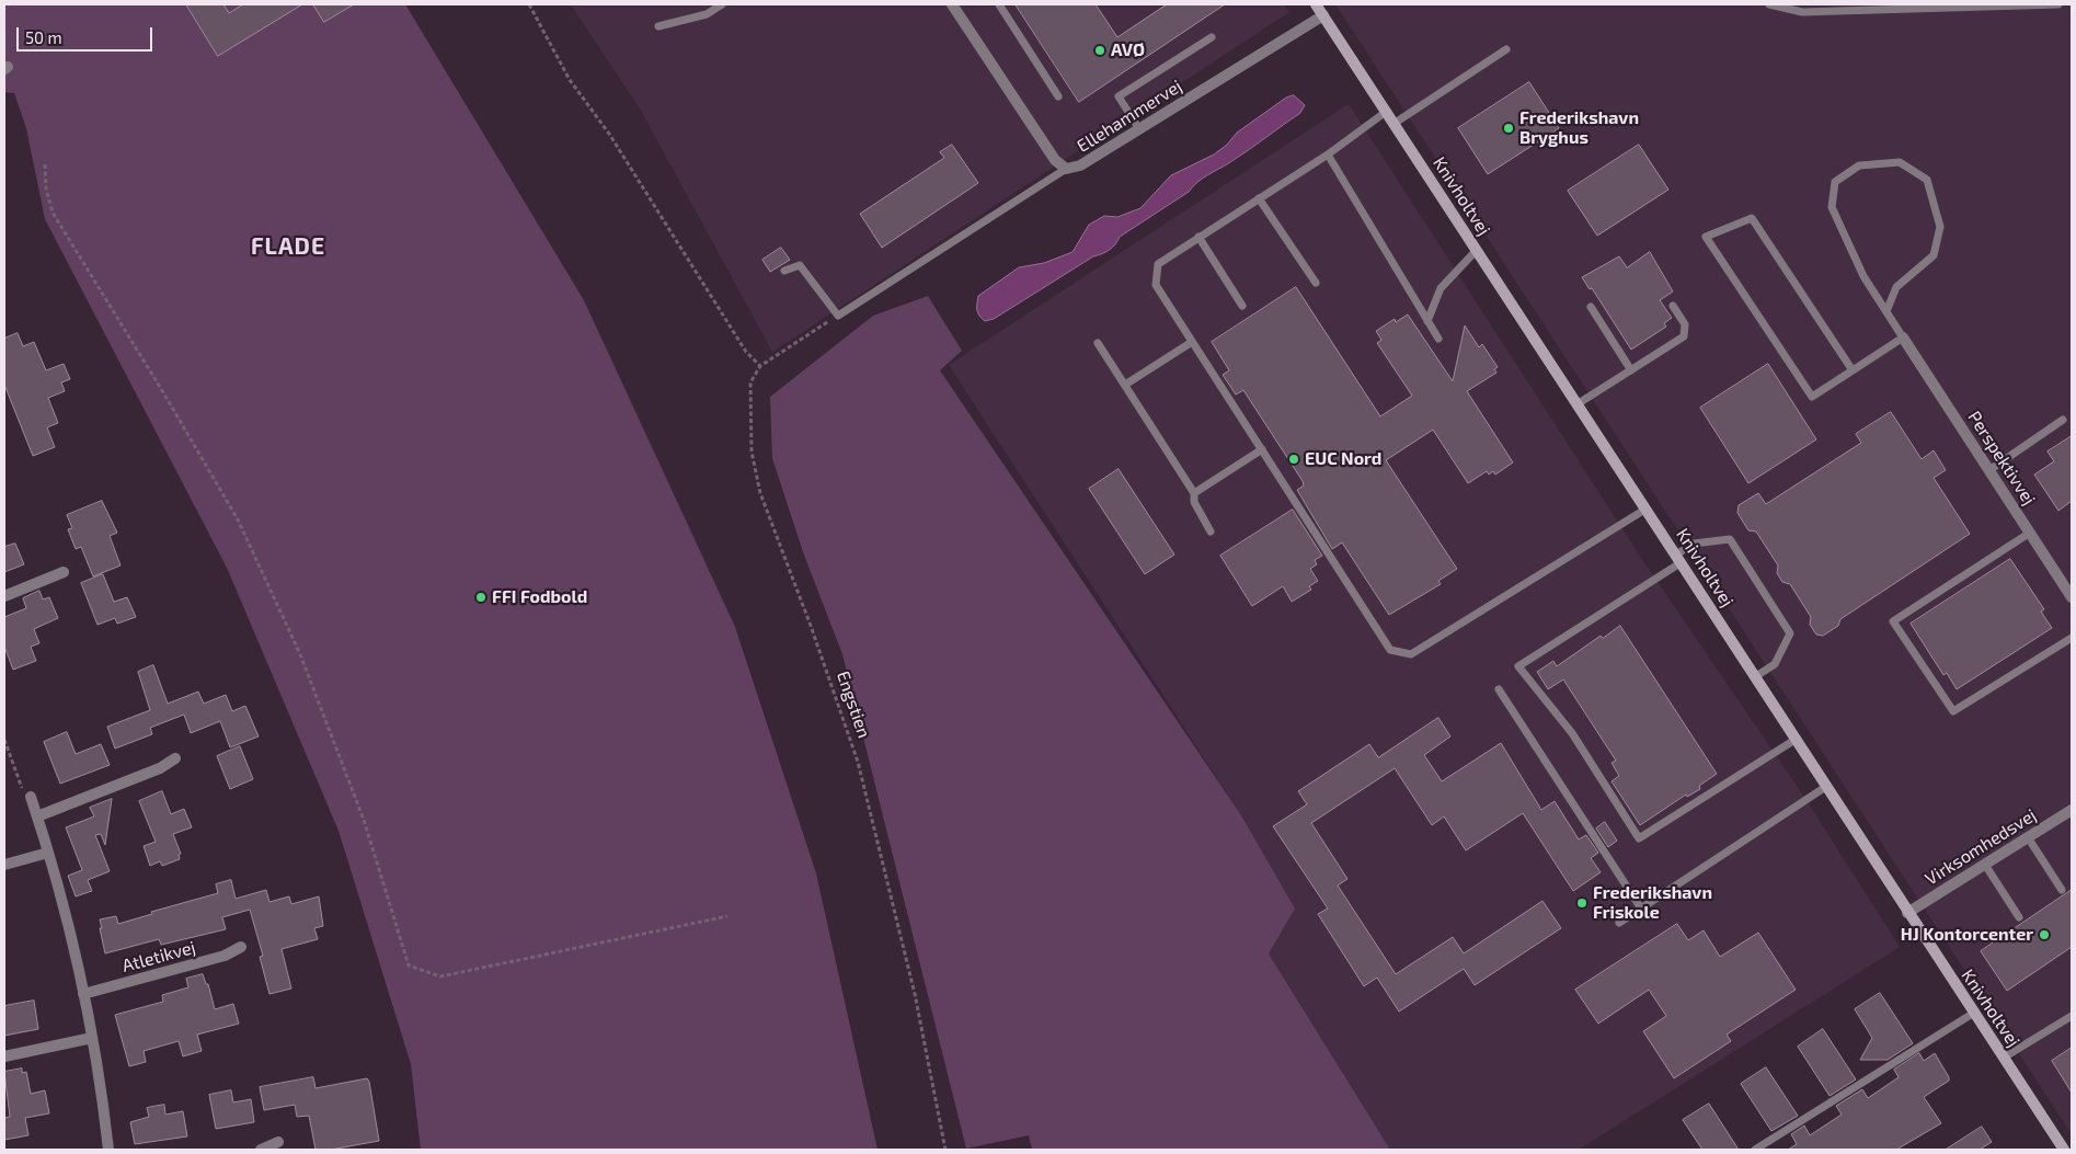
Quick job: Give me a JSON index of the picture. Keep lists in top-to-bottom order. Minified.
{"streets":{"street":["Ellehammervej","Knivholtvej","Perspektivvej","Virksomhedsvej","Atletikvej"],"path":["Engstien"]},"crossings":[["Ellehammervej","Knivholtvej"],["Knivholtvej","Virksomhedsvej"]],"districts":["FLADE"],"places":["AVØ","Frederikshavn Bryghus","EUC Nord","FFI Fodbold","Frederikshavn Friskole","HJ Kontorcenter"],"scale_bar":"50 m"}
